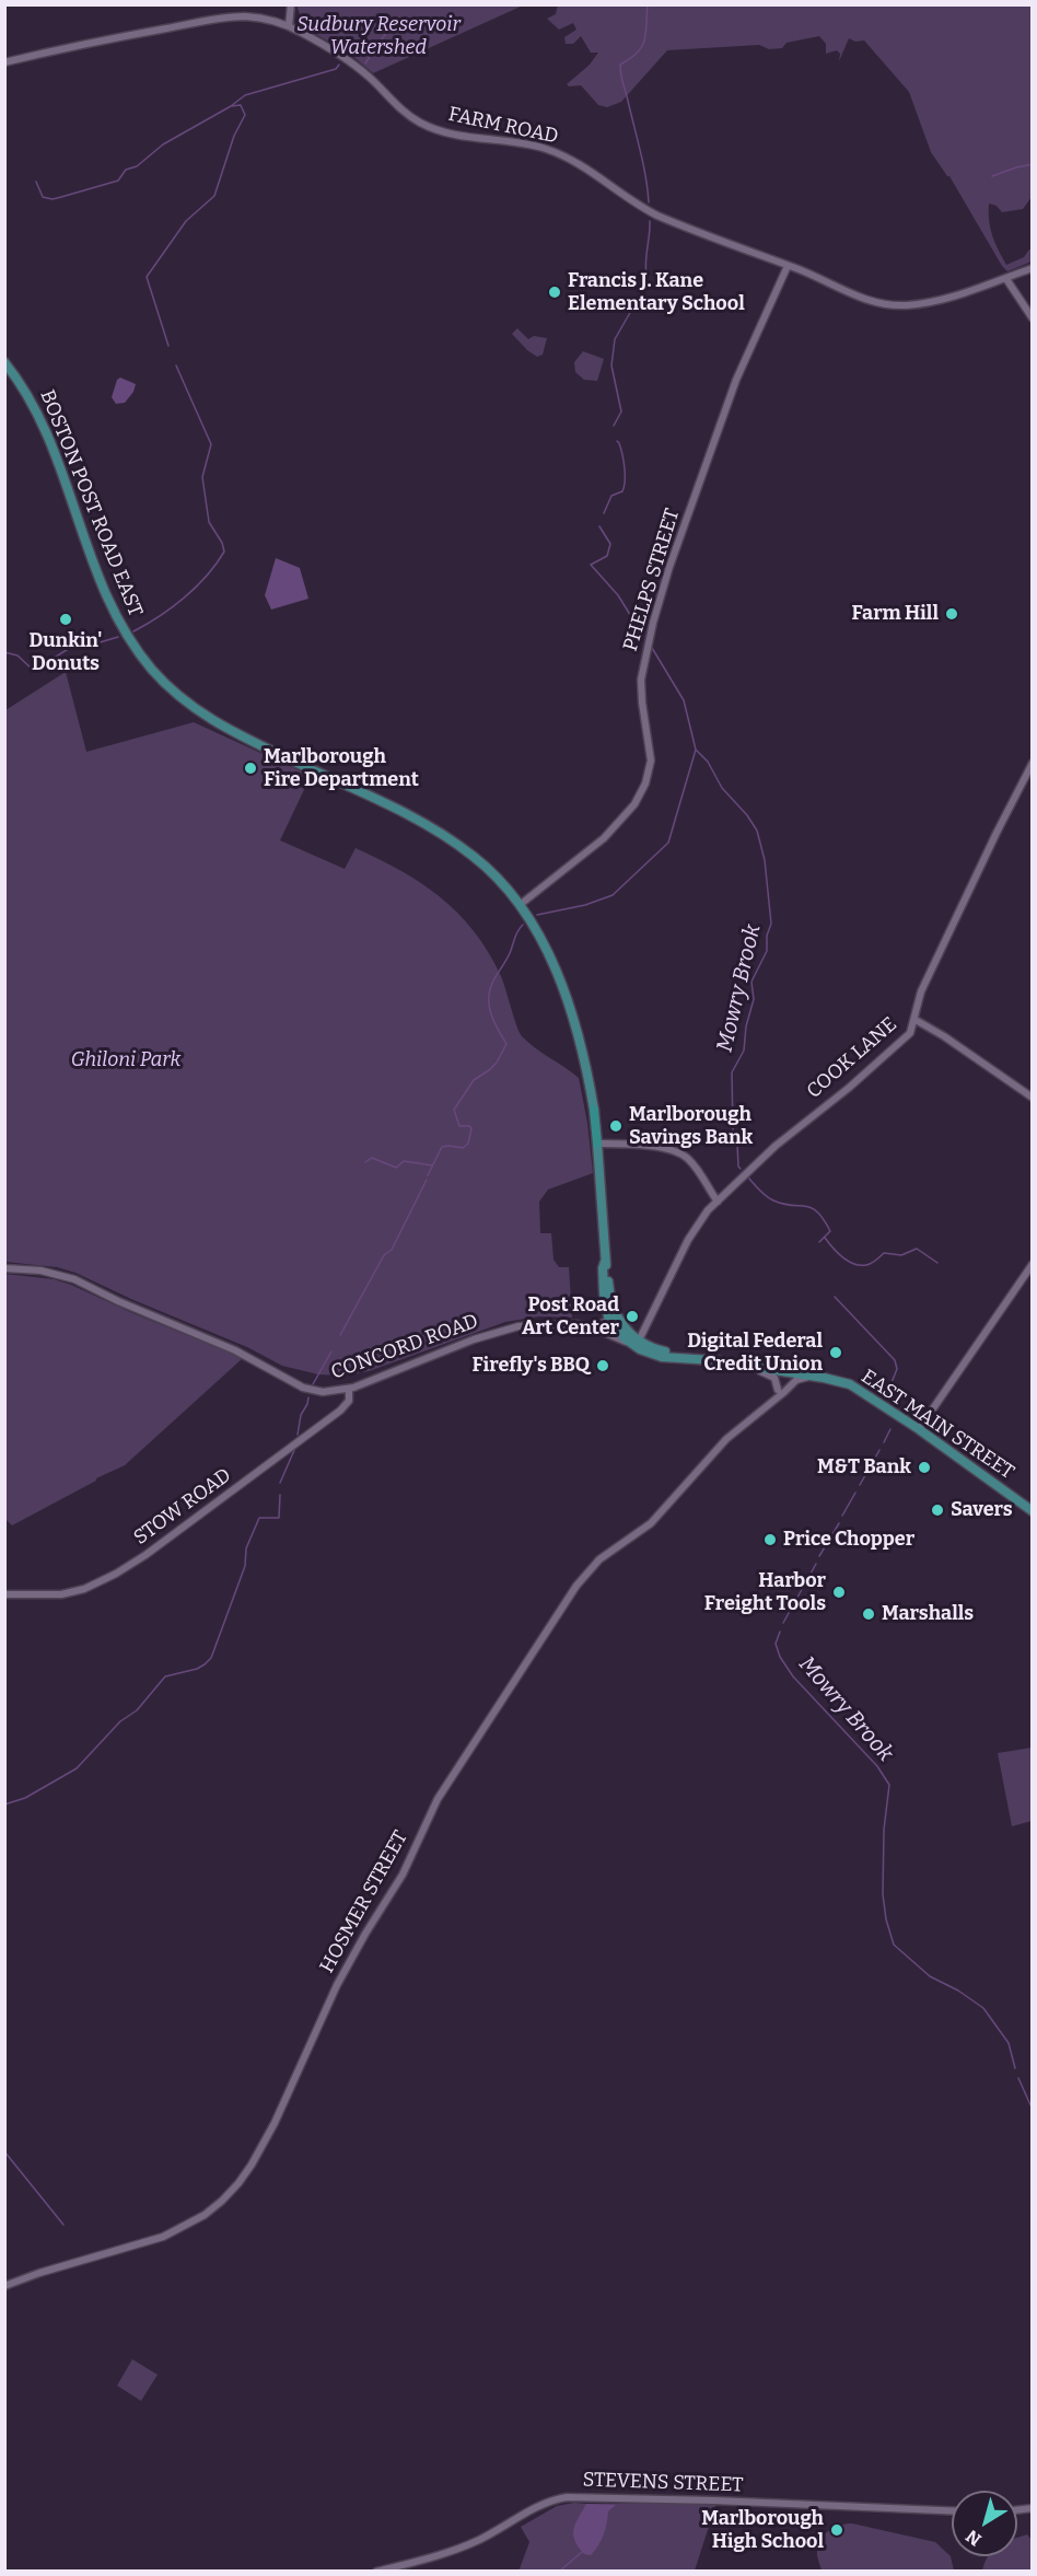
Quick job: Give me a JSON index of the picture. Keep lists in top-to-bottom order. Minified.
{"streets":{"highway":["BOSTON POST ROAD EAST"],"main road":["EAST MAIN STREET"],"street":["FARM ROAD","PHELPS STREET","COOK LANE","CONCORD ROAD","STOW ROAD","HOSMER STREET","STEVENS STREET"]},"crossings":[["FARM ROAD","PHELPS STREET"],["BOSTON POST ROAD EAST","PHELPS STREET"],["COOK LANE","CONCORD ROAD"],["COOK LANE","EAST MAIN STREET"],["CONCORD ROAD","EAST MAIN STREET"],["CONCORD ROAD","STOW ROAD"],["EAST MAIN STREET","HOSMER STREET"]],"water":["Mowry Brook"],"parks":["Sudbury Reservoir Watershed","Ghiloni Park"],"places":["Francis J. Kane Elementary School","Farm Hill","Dunkin' Donuts","Marlborough Fire Department","Marlborough Savings Bank","Post Road Art Center","Digital Federal Credit Union","Firefly's BBQ","M&T Bank","Savers","Price Chopper","Harbor Freight Tools","Marshalls","Marlborough High School"],"north":"bottom left"}
